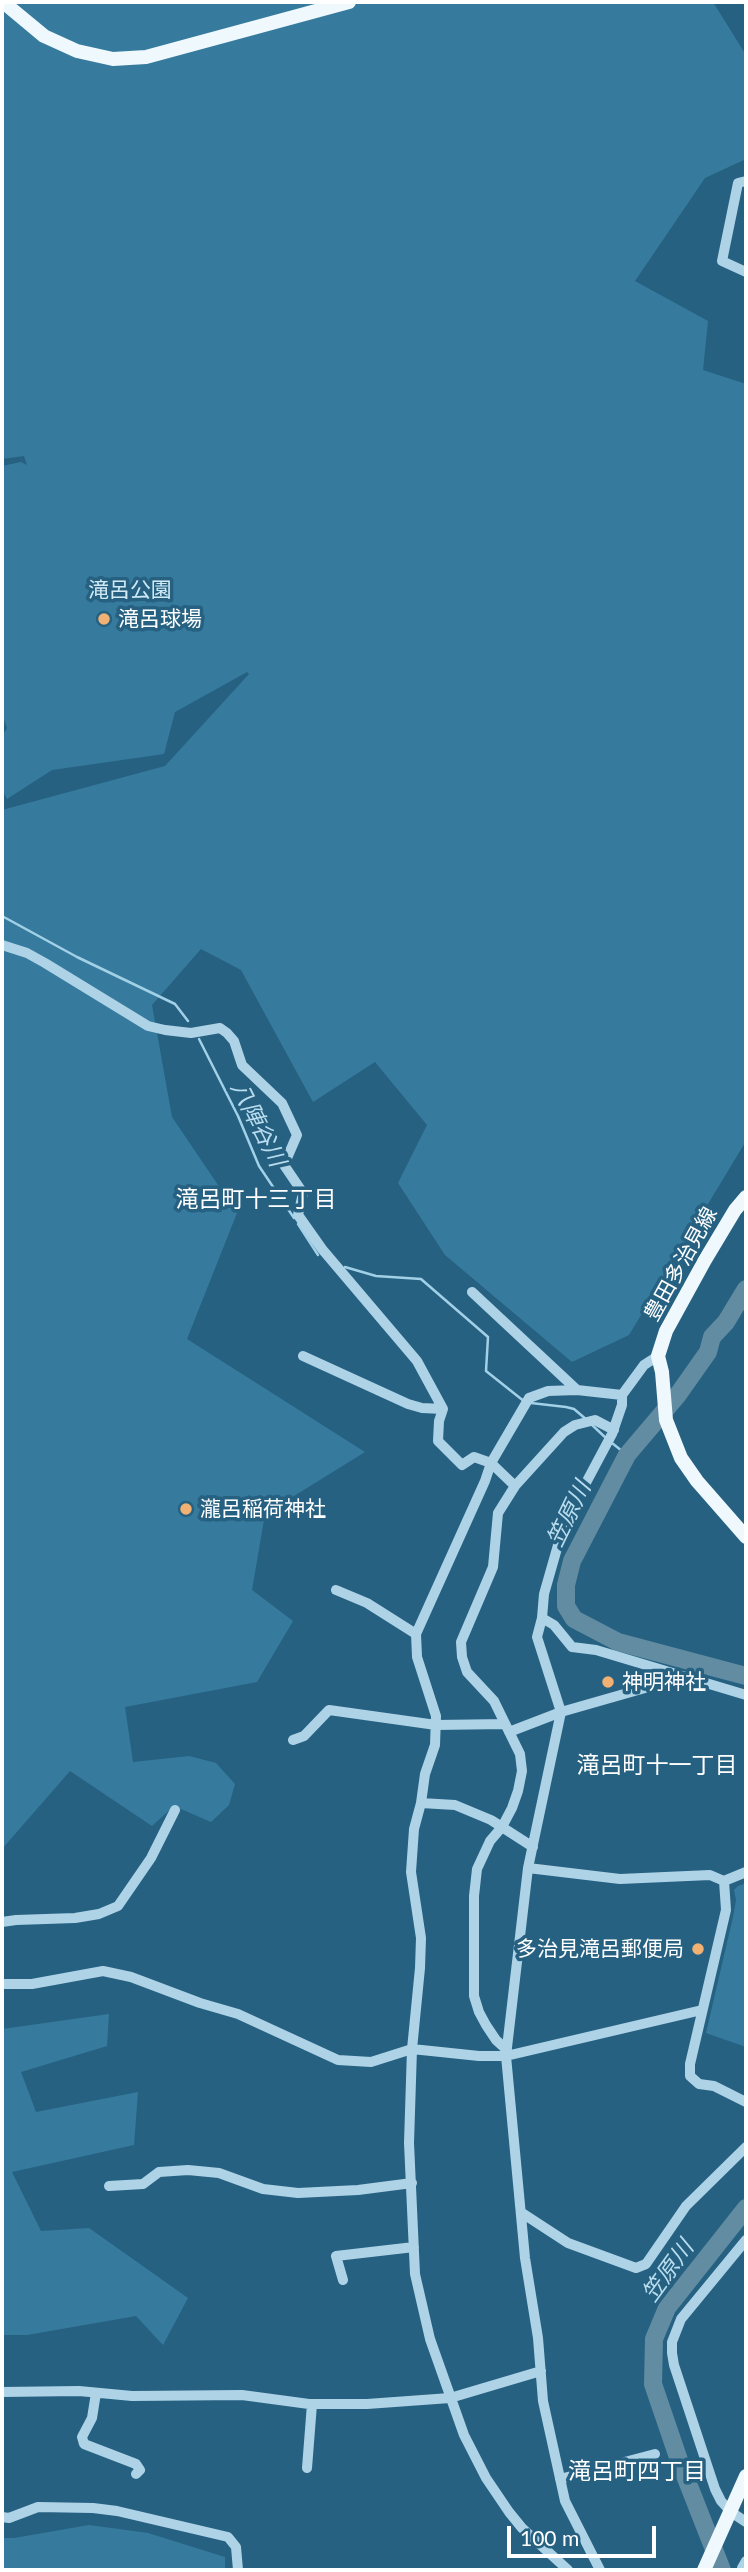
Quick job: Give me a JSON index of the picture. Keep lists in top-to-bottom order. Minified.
{"streets":{"main road":["豊田多治見線"]},"districts":["滝呂町十三丁目","滝呂町十一丁目","滝呂町四丁目"],"water":["八陣谷川","笠原川"],"parks":["滝呂公園"],"places":["滝呂球場","瀧呂稲荷神社","神明神社","多治見滝呂郵便局"],"scale_bar":"100 m"}
